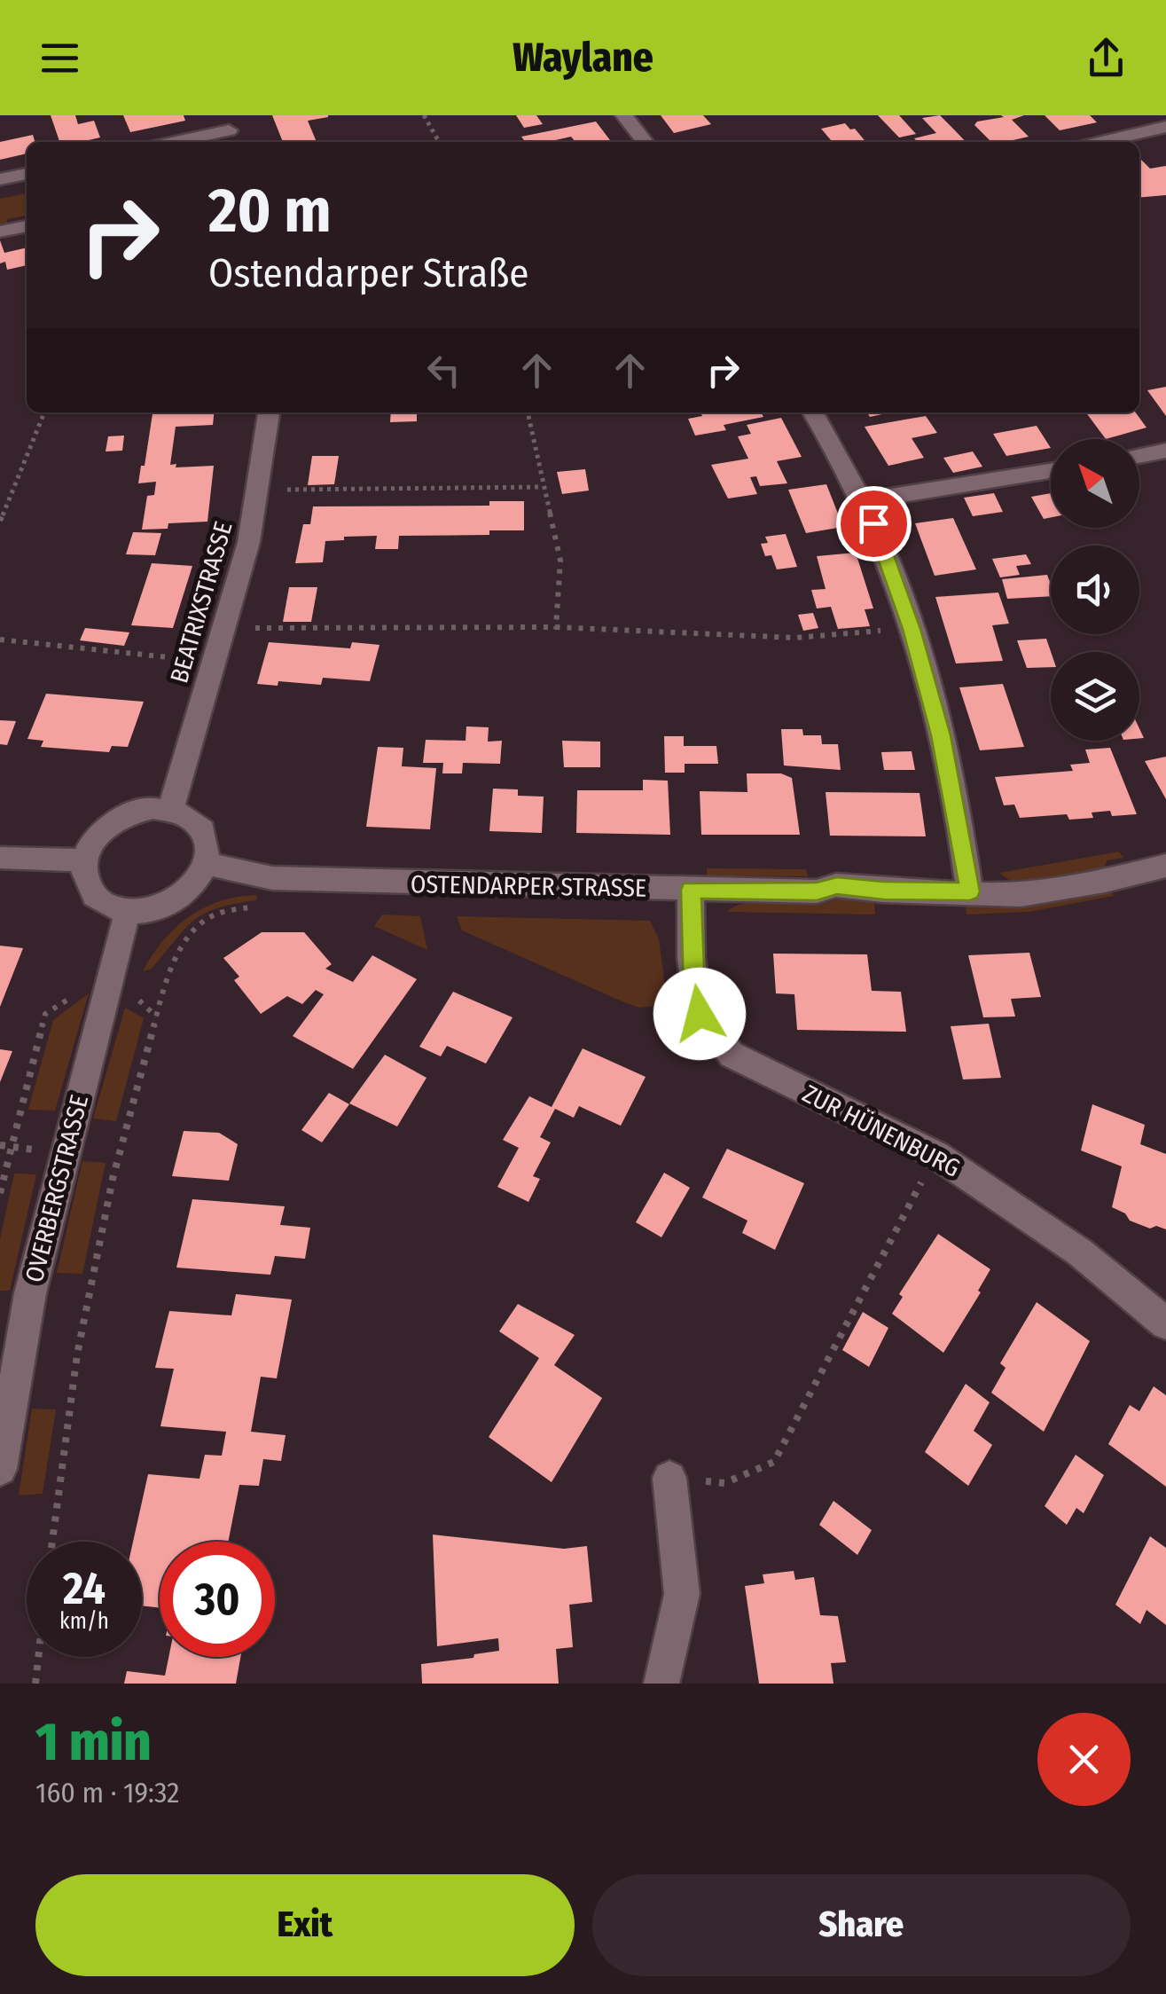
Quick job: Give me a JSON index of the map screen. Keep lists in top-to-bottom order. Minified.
{"streets":{"street":["BEATRIXSTRASSE","OSTENDARPER STRASSE","ZUR HÜNENBURG","OVERBERGSTRASSE"]},"crossings":[["BEATRIXSTRASSE","OSTENDARPER STRASSE"],["BEATRIXSTRASSE","OVERBERGSTRASSE"],["OSTENDARPER STRASSE","ZUR HÜNENBURG"],["OSTENDARPER STRASSE","OVERBERGSTRASSE"]],"north":"top left","page":{"header":"Waylane","turn":["20 m","Ostendarper Straße"],"speed":"24 km/h","limit":"30","heading":["1 min","160 m · 19:32"],"buttons":["Exit","Share"]}}
